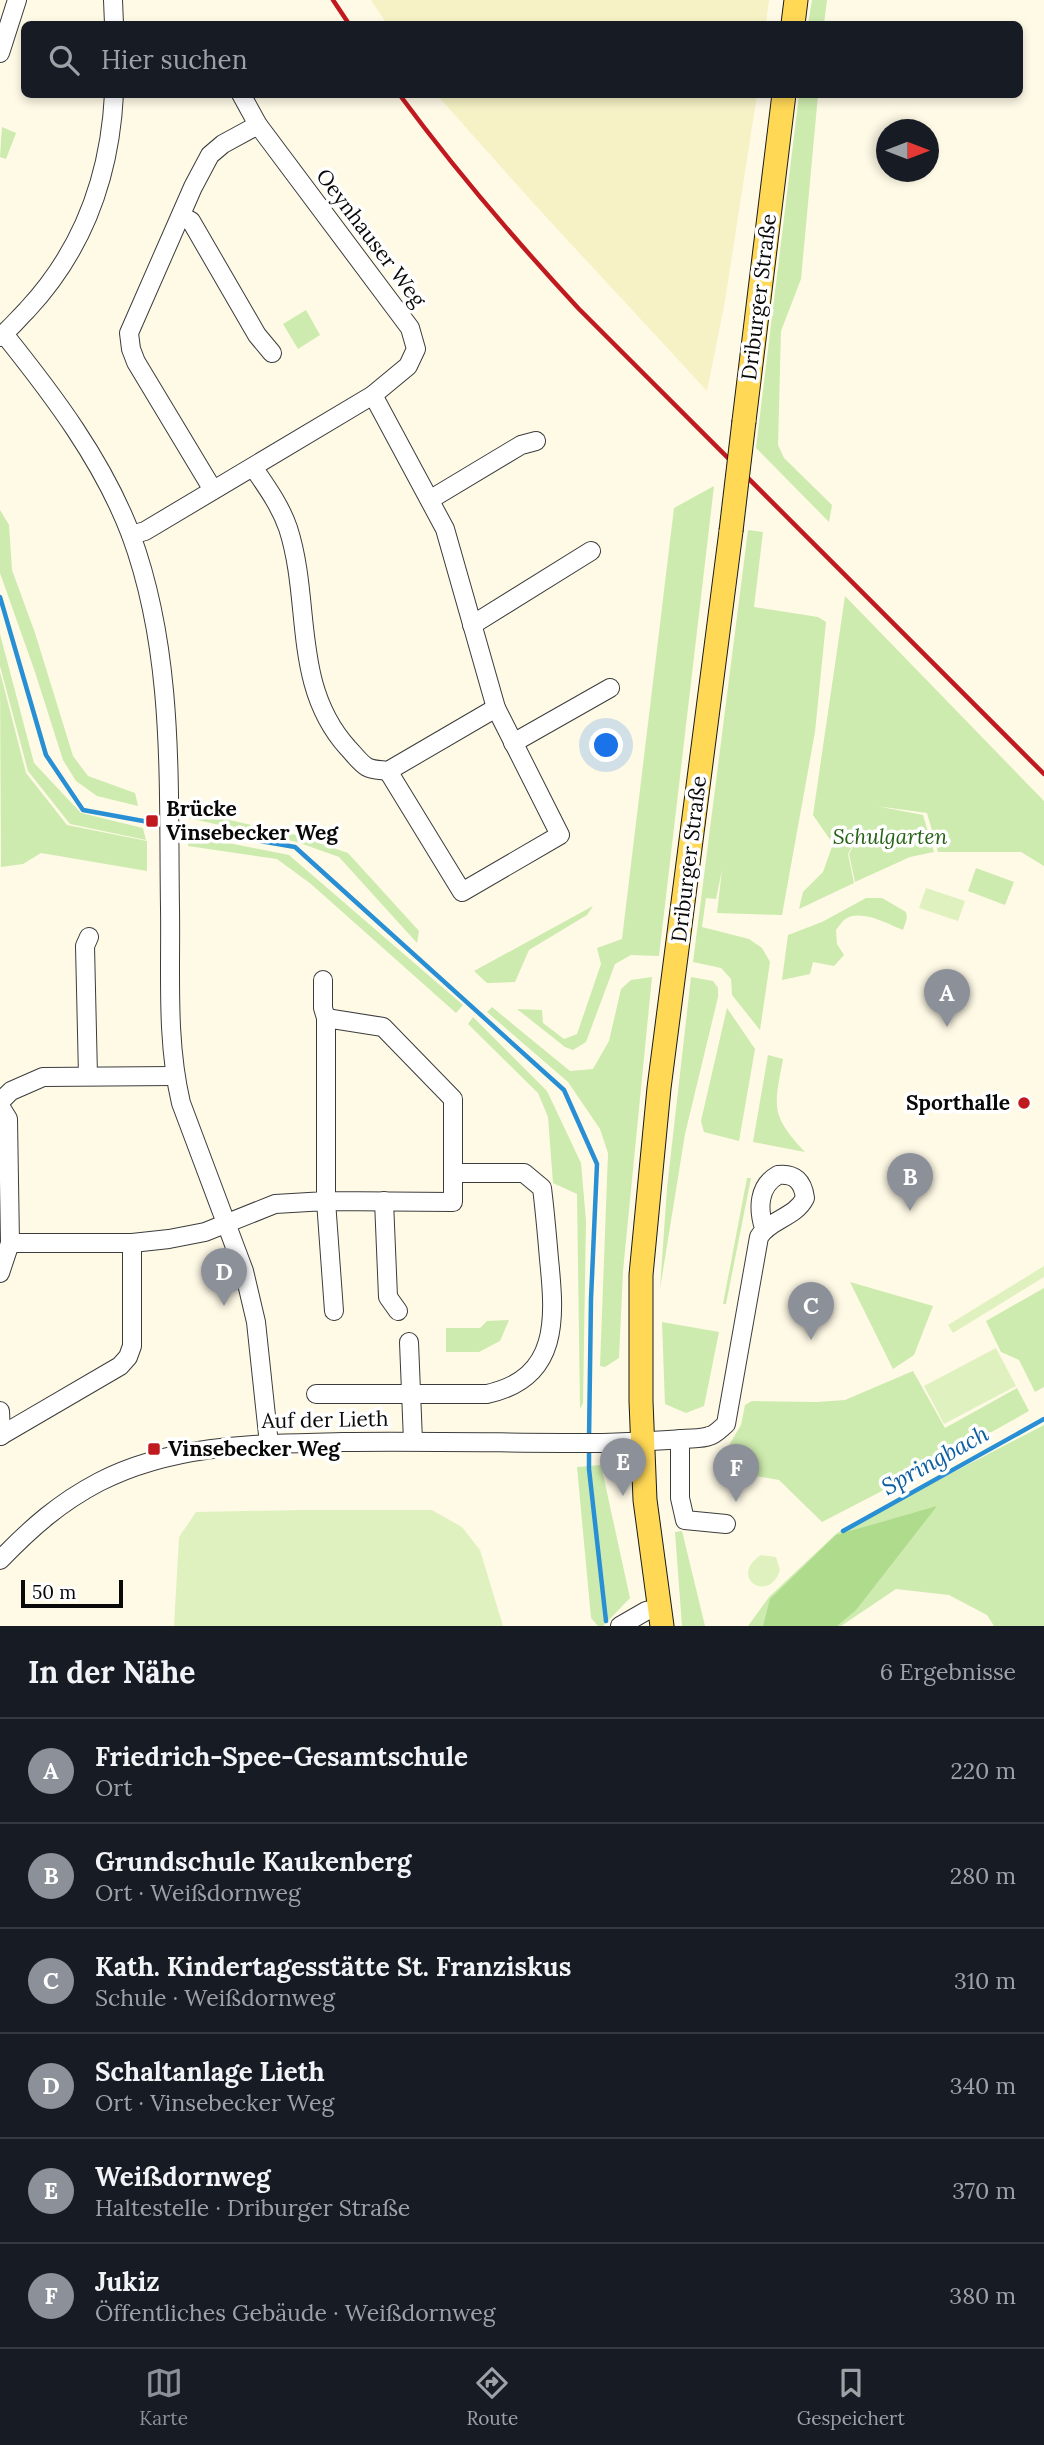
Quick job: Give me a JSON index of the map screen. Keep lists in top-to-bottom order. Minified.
{"streets":{"main road":["Driburger Straße"],"street":["Oeynhauser Weg","Auf der Lieth"]},"crossings":[["Driburger Straße","Auf der Lieth"]],"water":["Springbach"],"parks":["Schulgarten"],"places":{"transit":["Brücke Vinsebecker Weg","Vinsebecker Weg"],"other":["Sporthalle"]},"scale_bar":"50 m","north":"right","page":{"search":"Hier suchen","pins":["A","B","D","C","E","F"],"scale":"50 m","heading":["In der Nähe","6 Ergebnisse"],"list":[{"mark":"A","name":"Friedrich-Spee-Gesamtschule","note":"Ort","value":"220 m"},{"mark":"B","name":"Grundschule Kaukenberg","note":"Ort · Weißdornweg","value":"280 m"},{"mark":"C","name":"Kath. Kindertagesstätte St. Franziskus","note":"Schule · Weißdornweg","value":"310 m"},{"mark":"D","name":"Schaltanlage Lieth","note":"Ort · Vinsebecker Weg","value":"340 m"},{"mark":"E","name":"Weißdornweg","note":"Haltestelle · Driburger Straße","value":"370 m"},{"mark":"F","name":"Jukiz","note":"Öffentliches Gebäude · Weißdornweg","value":"380 m"}],"nav":["Karte","Route","Gespeichert"]}}
